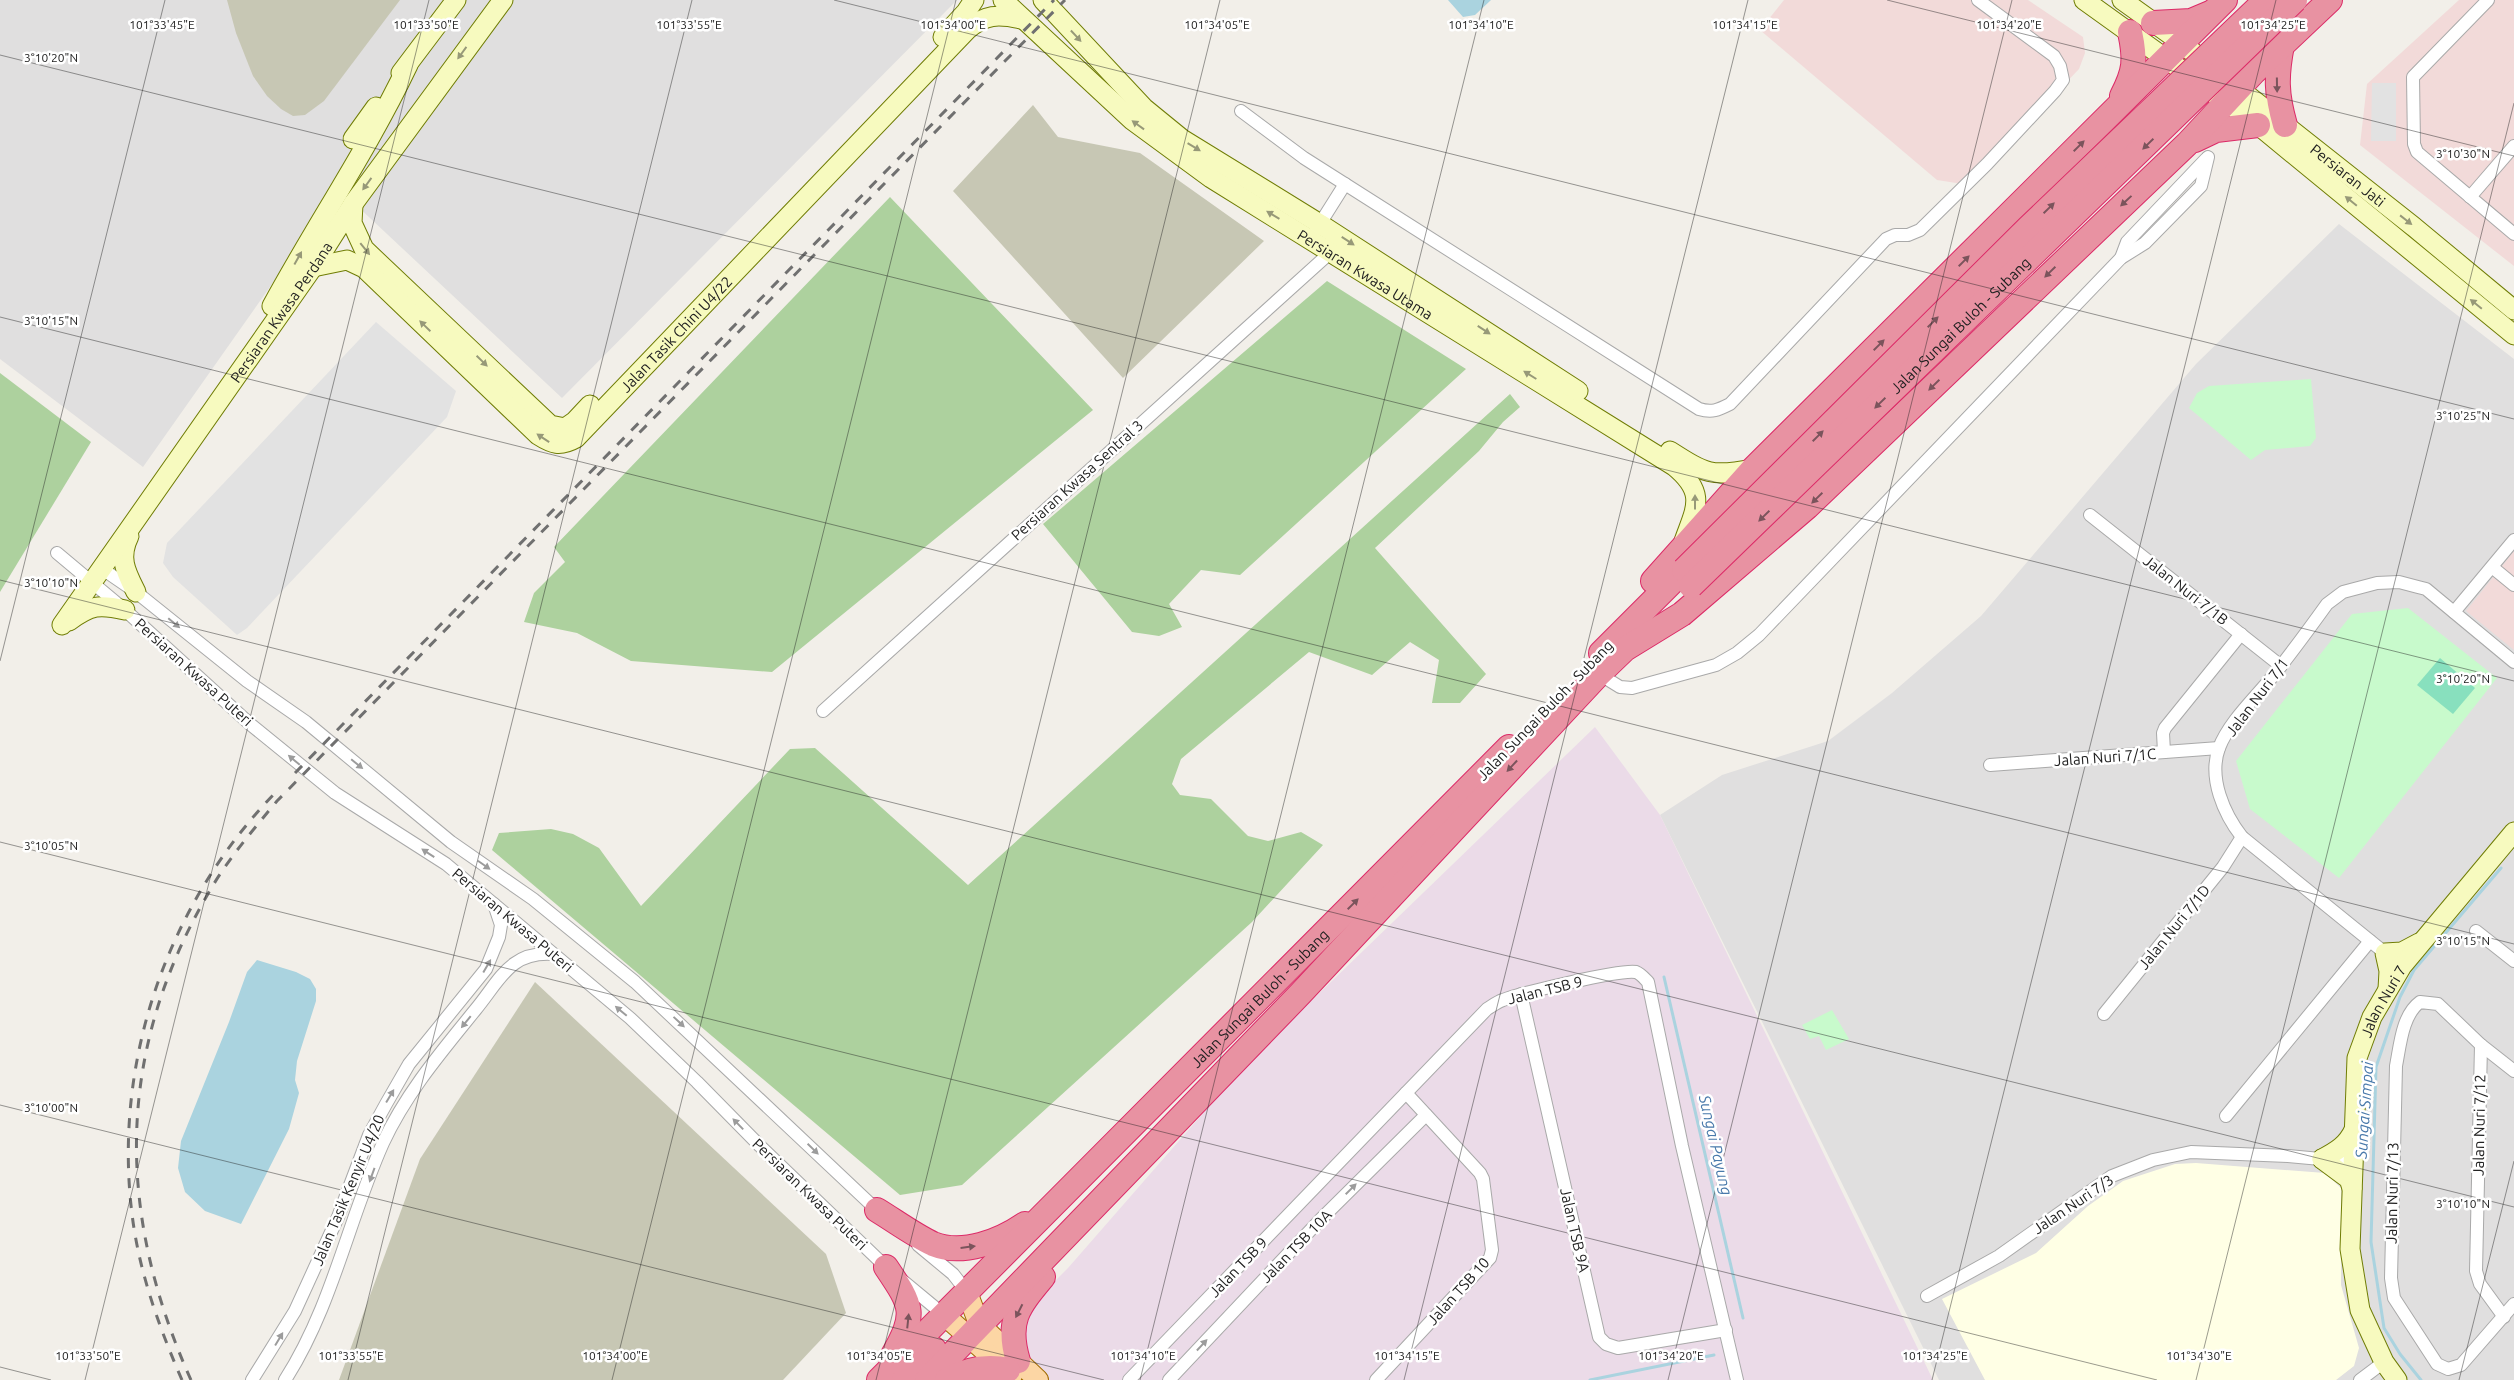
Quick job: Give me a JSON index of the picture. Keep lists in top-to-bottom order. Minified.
{"streets":{"highway":["Jalan Sungai Buloh - Subang"],"street":["Persiaran Jati","Persiaran Kwasa Utama","Persiaran Kwasa Perdana","Jalan Tasik Chini U4/22","Persiaran Kwasa Sentral 3","Jalan Nuri 7/1B","Persiaran Kwasa Puteri","Jalan Nuri 7/1","Jalan Nuri 7/1C","Jalan Nuri 7/1D","Jalan TSB 9","Jalan Nuri 7","Jalan Nuri 7/12","Jalan Tasik Kenyir U4/20","Jalan Nuri 7/13","Jalan Nuri 7/3","Jalan TSB 9A","Jalan TSB 10A","Jalan TSB 10"]},"crossings":[["Persiaran Jati","Jalan Sungai Buloh - Subang"],["Persiaran Kwasa Utama","Jalan Sungai Buloh - Subang"],["Persiaran Kwasa Utama","Jalan Tasik Chini U4/22"],["Persiaran Kwasa Utama","Persiaran Kwasa Sentral 3"],["Persiaran Kwasa Perdana","Persiaran Kwasa Puteri"],["Jalan Sungai Buloh - Subang","Persiaran Kwasa Puteri"],["Jalan Nuri 7/1B","Jalan Nuri 7/1"],["Persiaran Kwasa Puteri","Jalan Tasik Kenyir U4/20"],["Jalan Nuri 7/1","Jalan Nuri 7/1C"],["Jalan Nuri 7/1","Jalan Nuri 7/1D"],["Jalan Nuri 7/1","Jalan Nuri 7"],["Jalan TSB 9","Jalan TSB 9A"],["Jalan TSB 9","Jalan TSB 10"],["Jalan Nuri 7","Jalan Nuri 7/3"],["Jalan Nuri 7/12","Jalan Nuri 7/13"],["Jalan TSB 10A","Jalan TSB 10"]],"one_way":["Jalan TSB 10A"],"water":["Sungai Simpai","Sungai Payung"],"coordinates":["101°33'50\"E","101°33'55\"E","101°34'00\"E","101°34'05\"E","101°34'10\"E","101°34'15\"E","101°34'20\"E","101°34'25\"E","101°33'45\"E","3°10'20\"N","3°10'30\"N","3°10'15\"N","3°10'25\"N","3°10'10\"N","3°10'05\"N","3°10'00\"N","101°34'30\"E"]}
